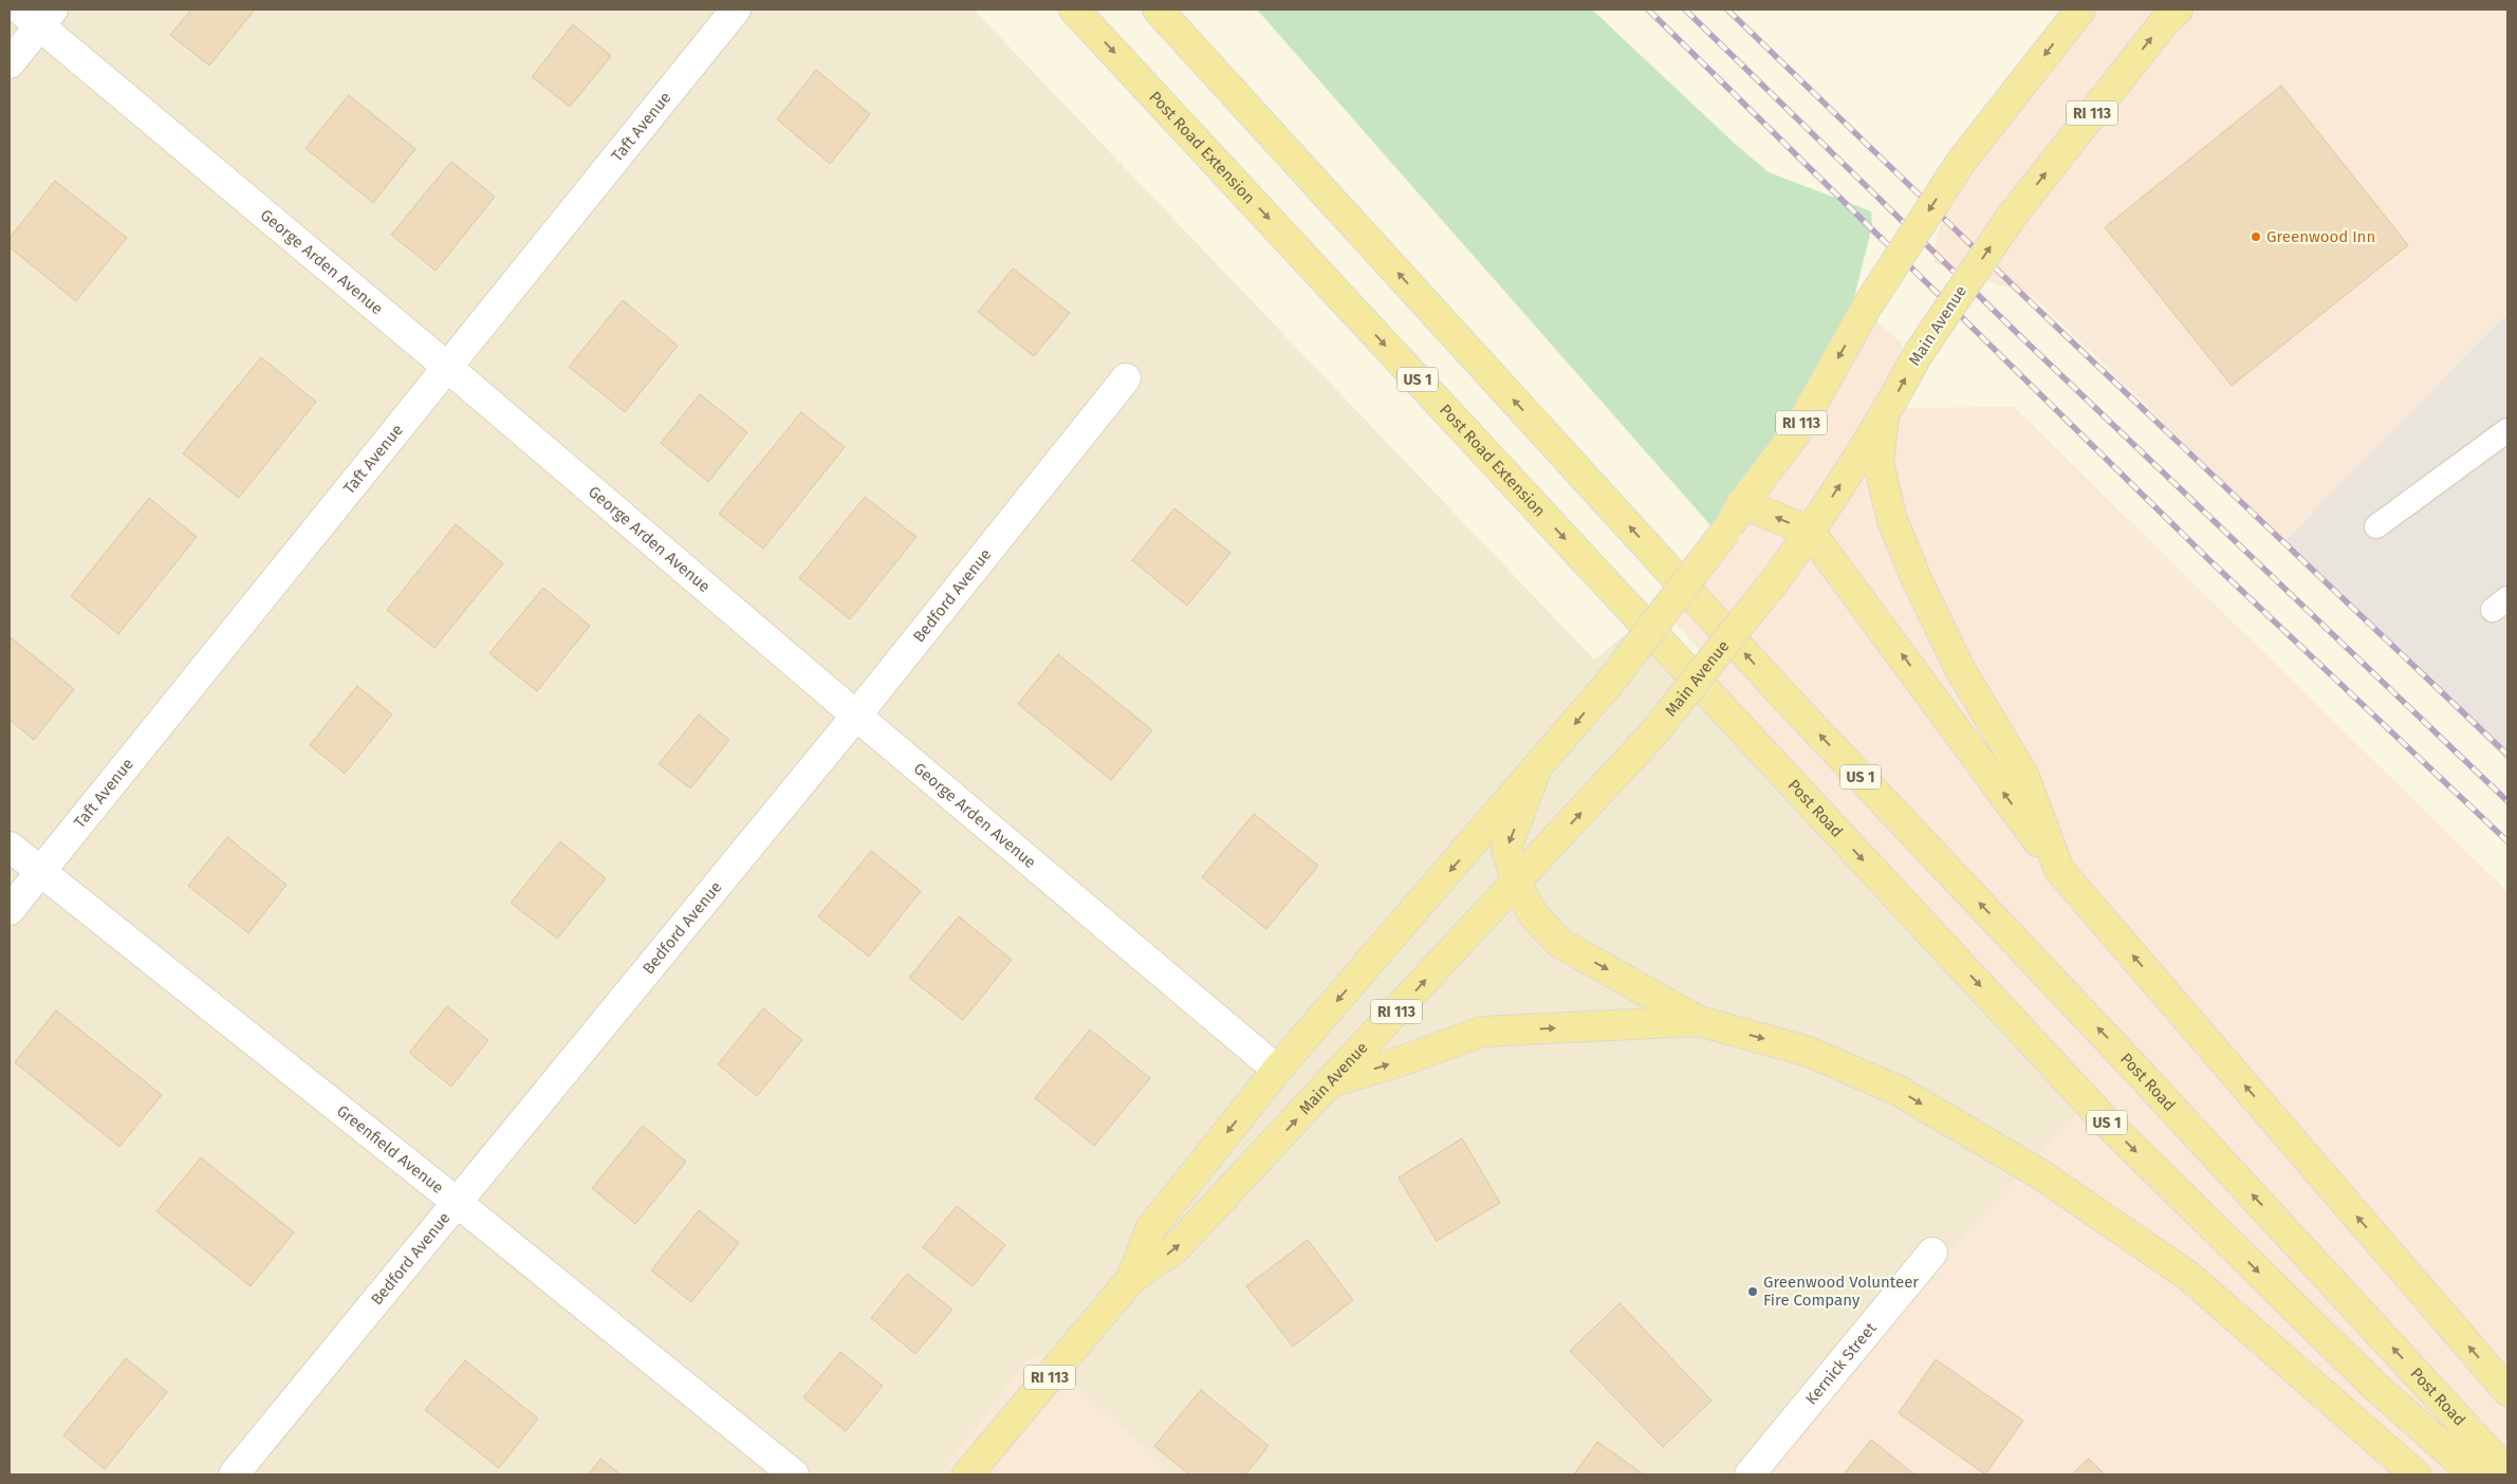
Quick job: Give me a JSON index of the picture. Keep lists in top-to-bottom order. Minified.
{"streets":{"main road":["RI 113","Post Road Extension","Main Avenue","US 1","Post Road"],"street":["Taft Avenue","George Arden Avenue","Bedford Avenue","Greenfield Avenue","Kernick Street"]},"crossings":[["Taft Avenue","George Arden Avenue"],["Taft Avenue","Greenfield Avenue"],["Post Road Extension","Post Road"],["George Arden Avenue","Main Avenue"],["George Arden Avenue","Bedford Avenue"],["Bedford Avenue","Greenfield Avenue"]],"one_way":["Post Road Extension"],"places":["Greenwood Inn","Greenwood Volunteer Fire Company"]}
